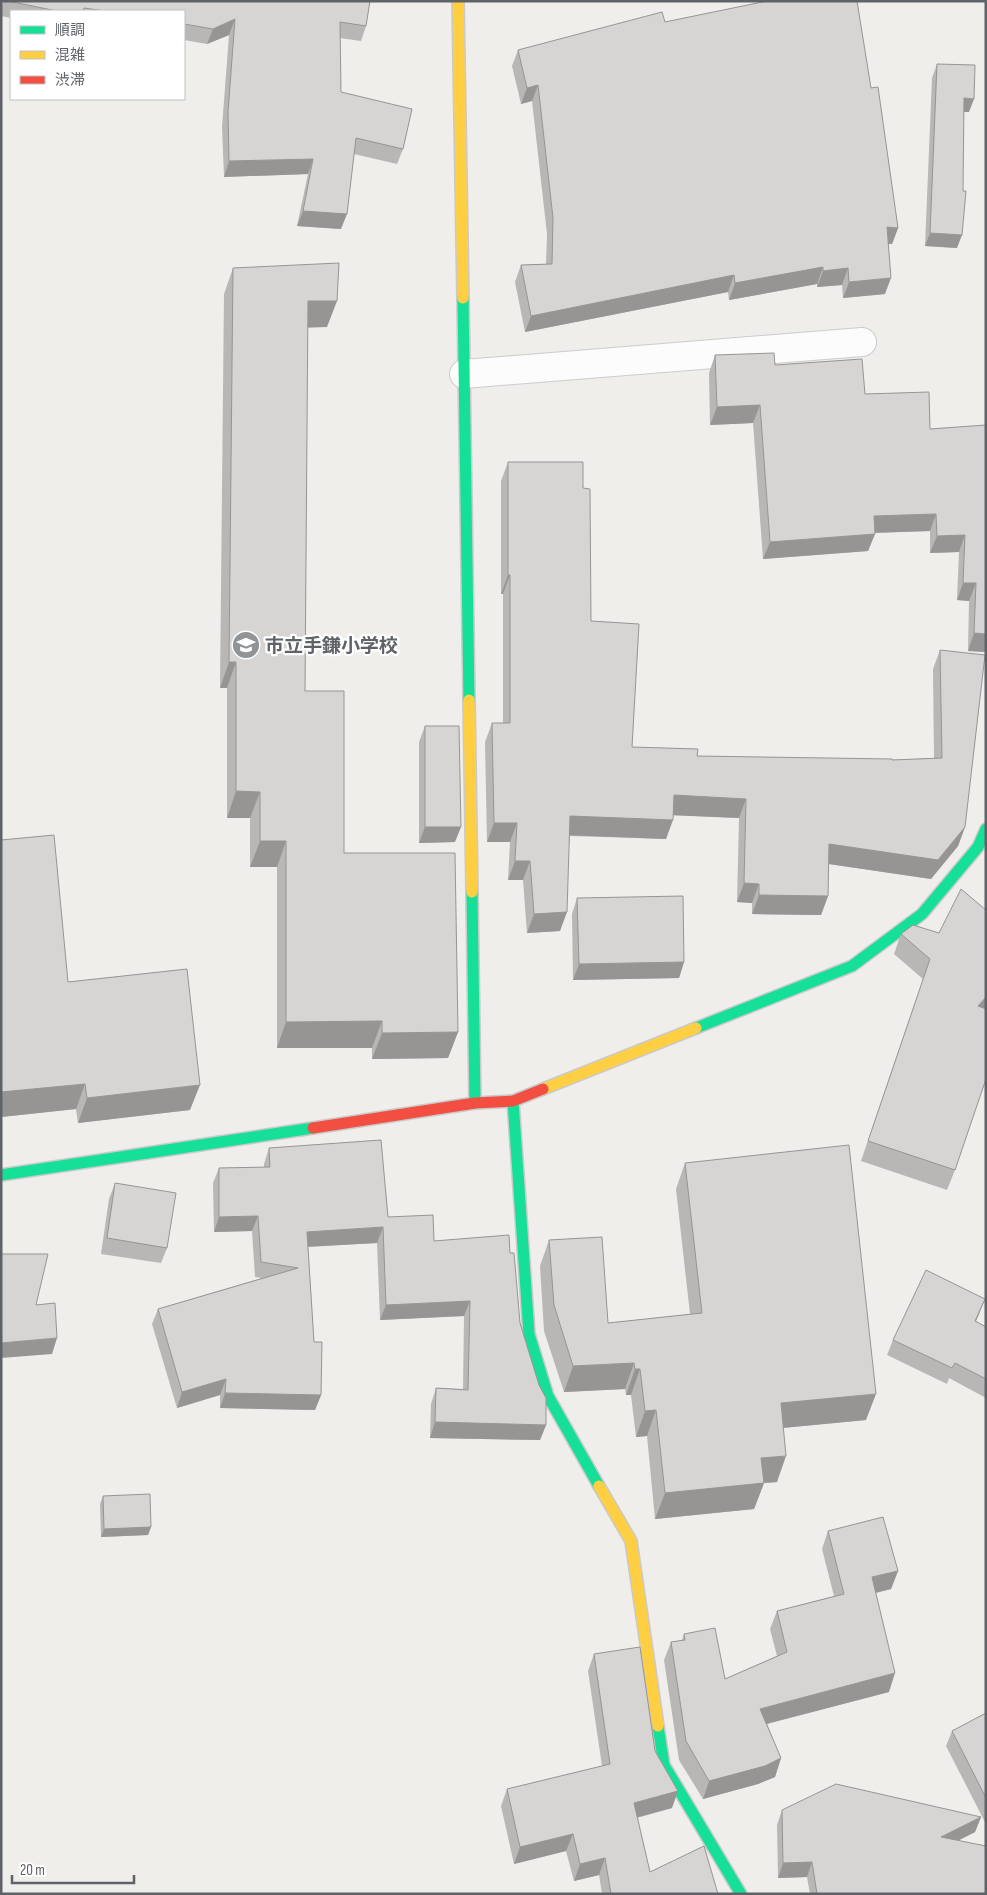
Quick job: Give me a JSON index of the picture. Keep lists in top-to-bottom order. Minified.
{"places":{"school or university":["市立手鎌小学校"]},"legend":["順調","混雑","渋滞"],"scale_bar":"20 m"}
